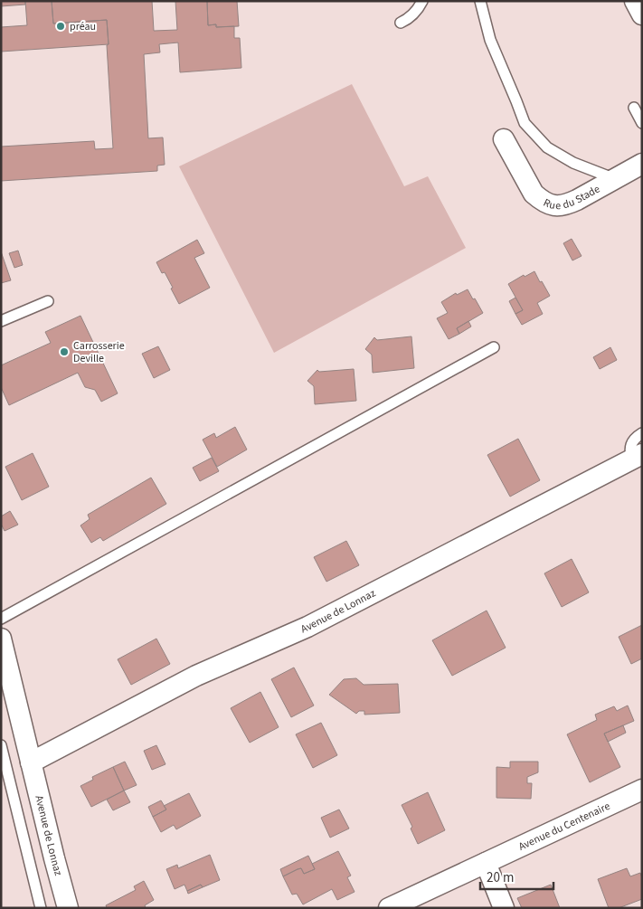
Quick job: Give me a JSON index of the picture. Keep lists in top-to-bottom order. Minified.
{"streets":{"street":["Rue du Stade","Avenue de Lonnaz","Avenue du Centenaire"]},"places":["préau","Carrosserie Deville"],"scale_bar":"20 m"}
